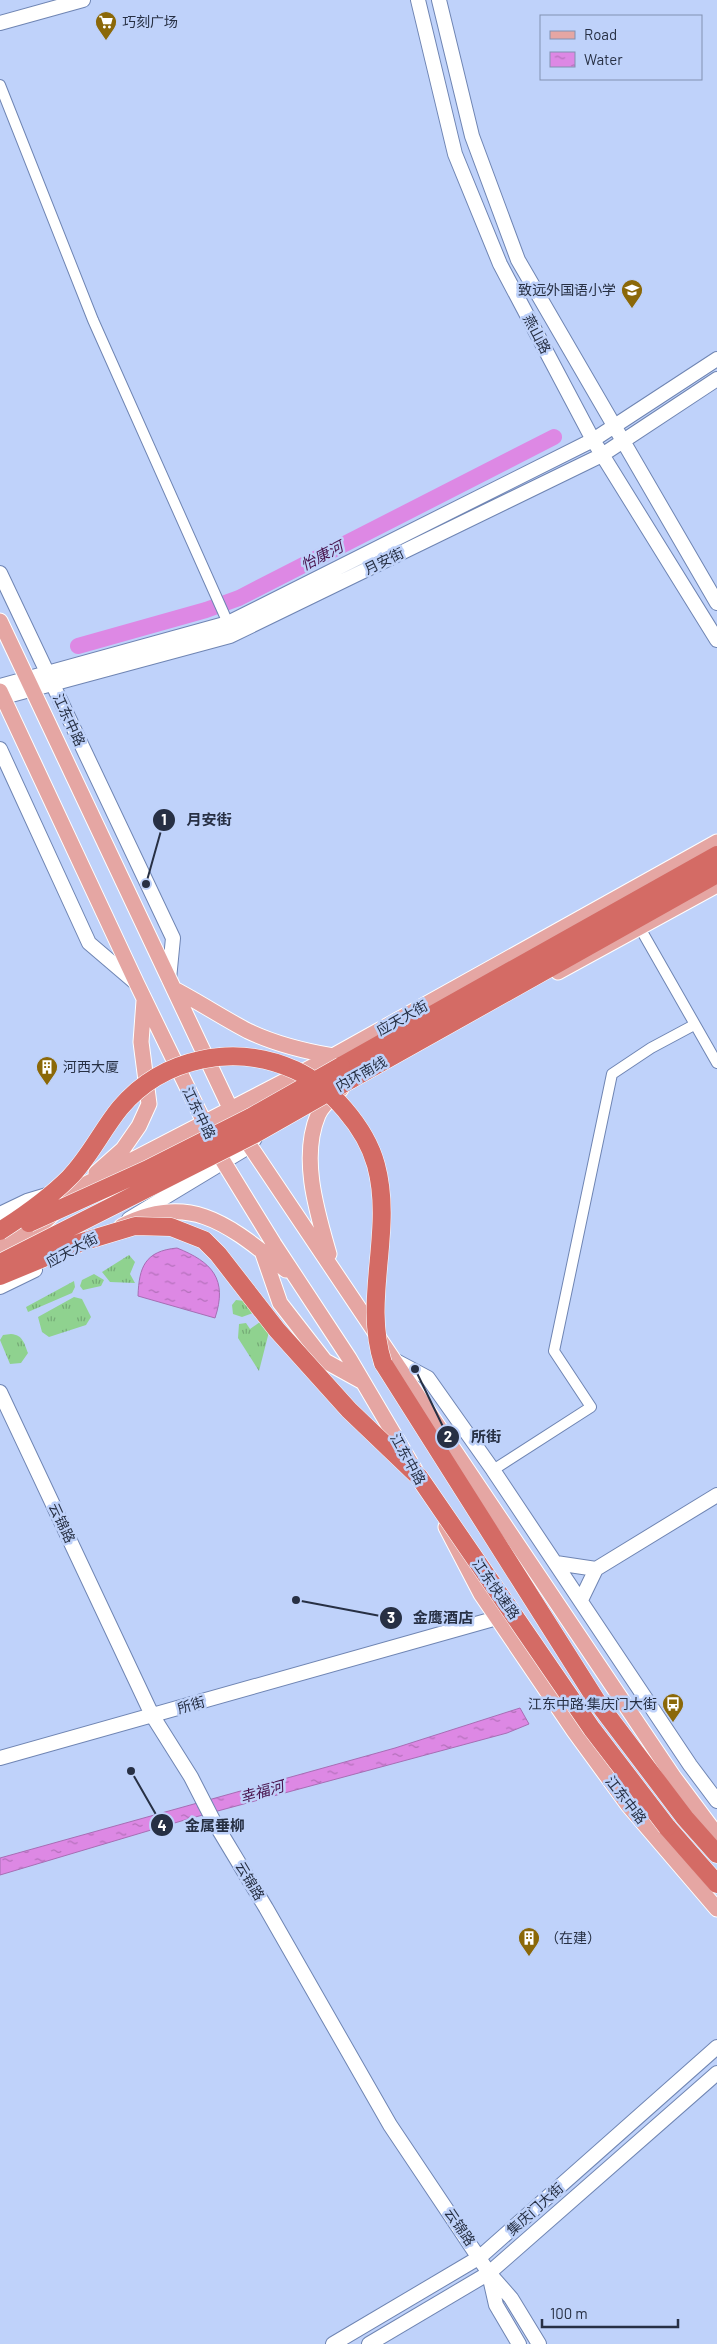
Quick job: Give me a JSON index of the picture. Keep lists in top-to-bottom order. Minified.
{"streets":{"highway":["内环南线","江东快速路"],"main road":["江东中路","应天大街"],"street":["燕山路","月安街","云锦路","所街","集庆门大街"]},"crossings":[["燕山路","月安街"],["月安街","江东中路"],["江东中路","应天大街"],["江东中路","江东快速路"],["江东中路","所街"],["云锦路","所街"],["云锦路","集庆门大街"]],"water":["怡康河","幸福河"],"places":{"supermarket":["巧刻广场"],"school or university":["致远外国语小学"],"other":["月安街","所街","金鹰酒店","金属垂柳"],"building":["河西大厦","（在建）"],"bus stop":["江东中路·集庆门大街"]},"legend":["Road","Water"],"scale_bar":"100 m"}
